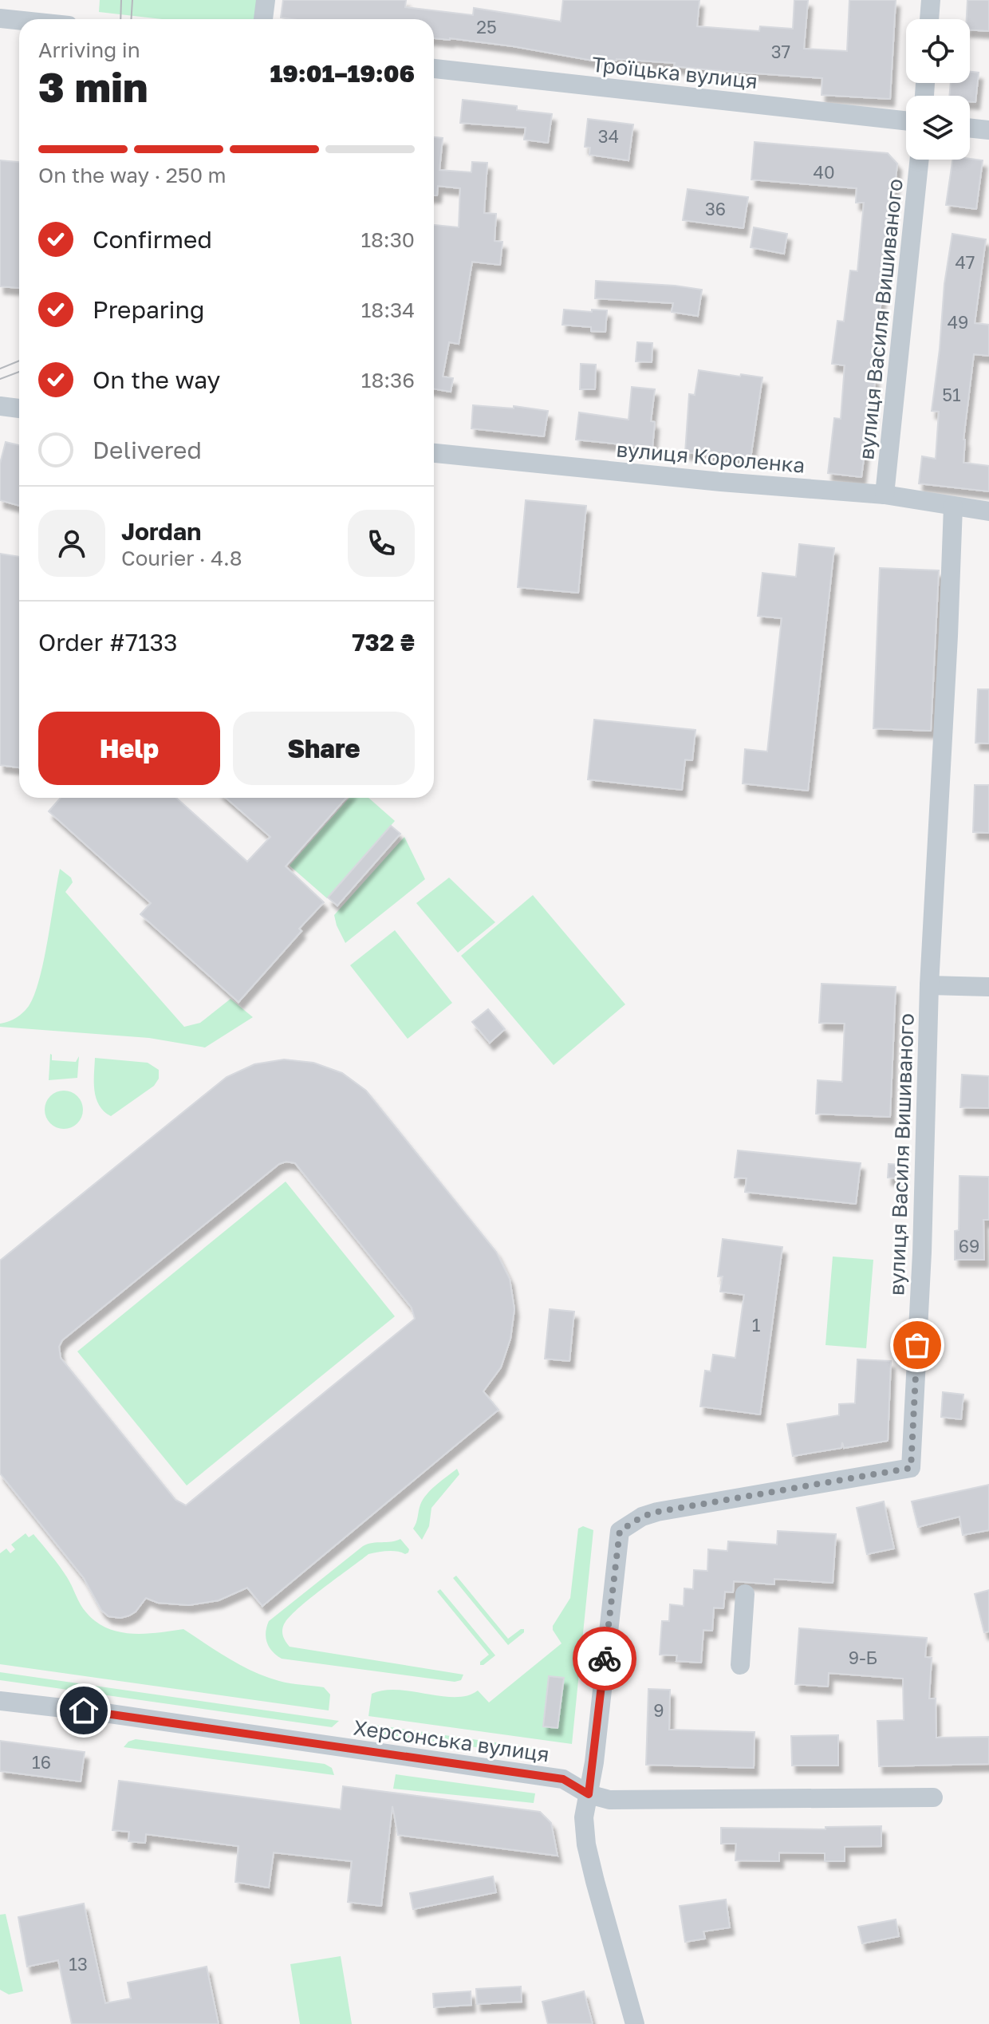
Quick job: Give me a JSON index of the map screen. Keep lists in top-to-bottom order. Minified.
{"streets":{"street":["Троїцька вулиця","вулиця Василя Вишиваного","вулиця Короленка","Херсонська вулиця"]},"crossings":[["вулиця Василя Вишиваного","вулиця Короленка"],["вулиця Василя Вишиваного","Херсонська вулиця"]],"house_numbers":["25","37","34","40","36","47","49","51","69","1","9-Б","9","16","13"],"page":{"heading":["3 min","Arriving in","19:01–19:06"],"panel":["Jordan","Courier · 4.8","Order #7133","732 ₴"],"bar":"On the way · 250 m","list":[["Confirmed","18:30"],["Preparing","18:34"],["On the way","18:36"],"Delivered"],"buttons":["Help","Share"]}}
